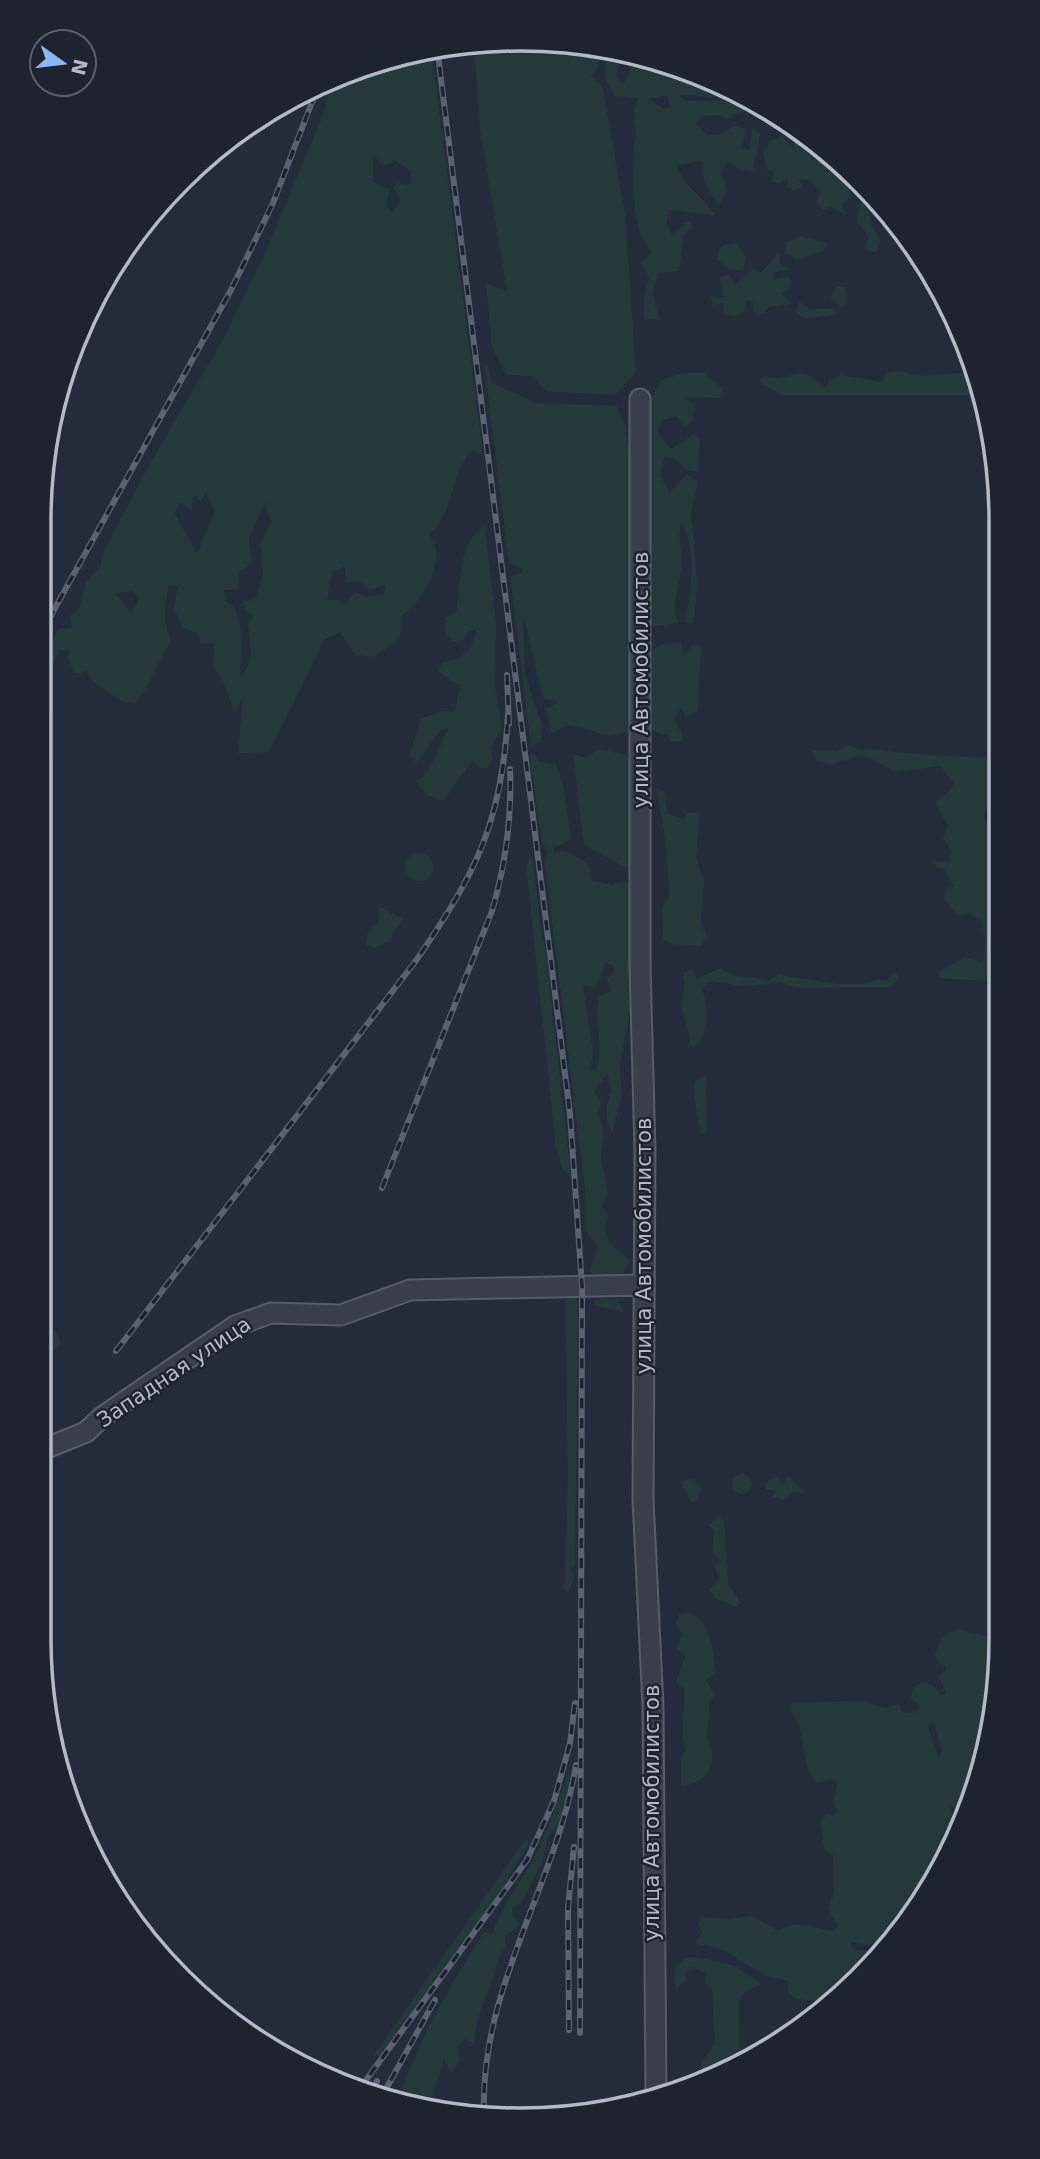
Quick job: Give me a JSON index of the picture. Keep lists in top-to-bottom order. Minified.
{"streets":{"street":["улица Автомобилистов","Западная улица"]},"crossings":[["улица Автомобилистов","Западная улица"]],"north":"right"}
